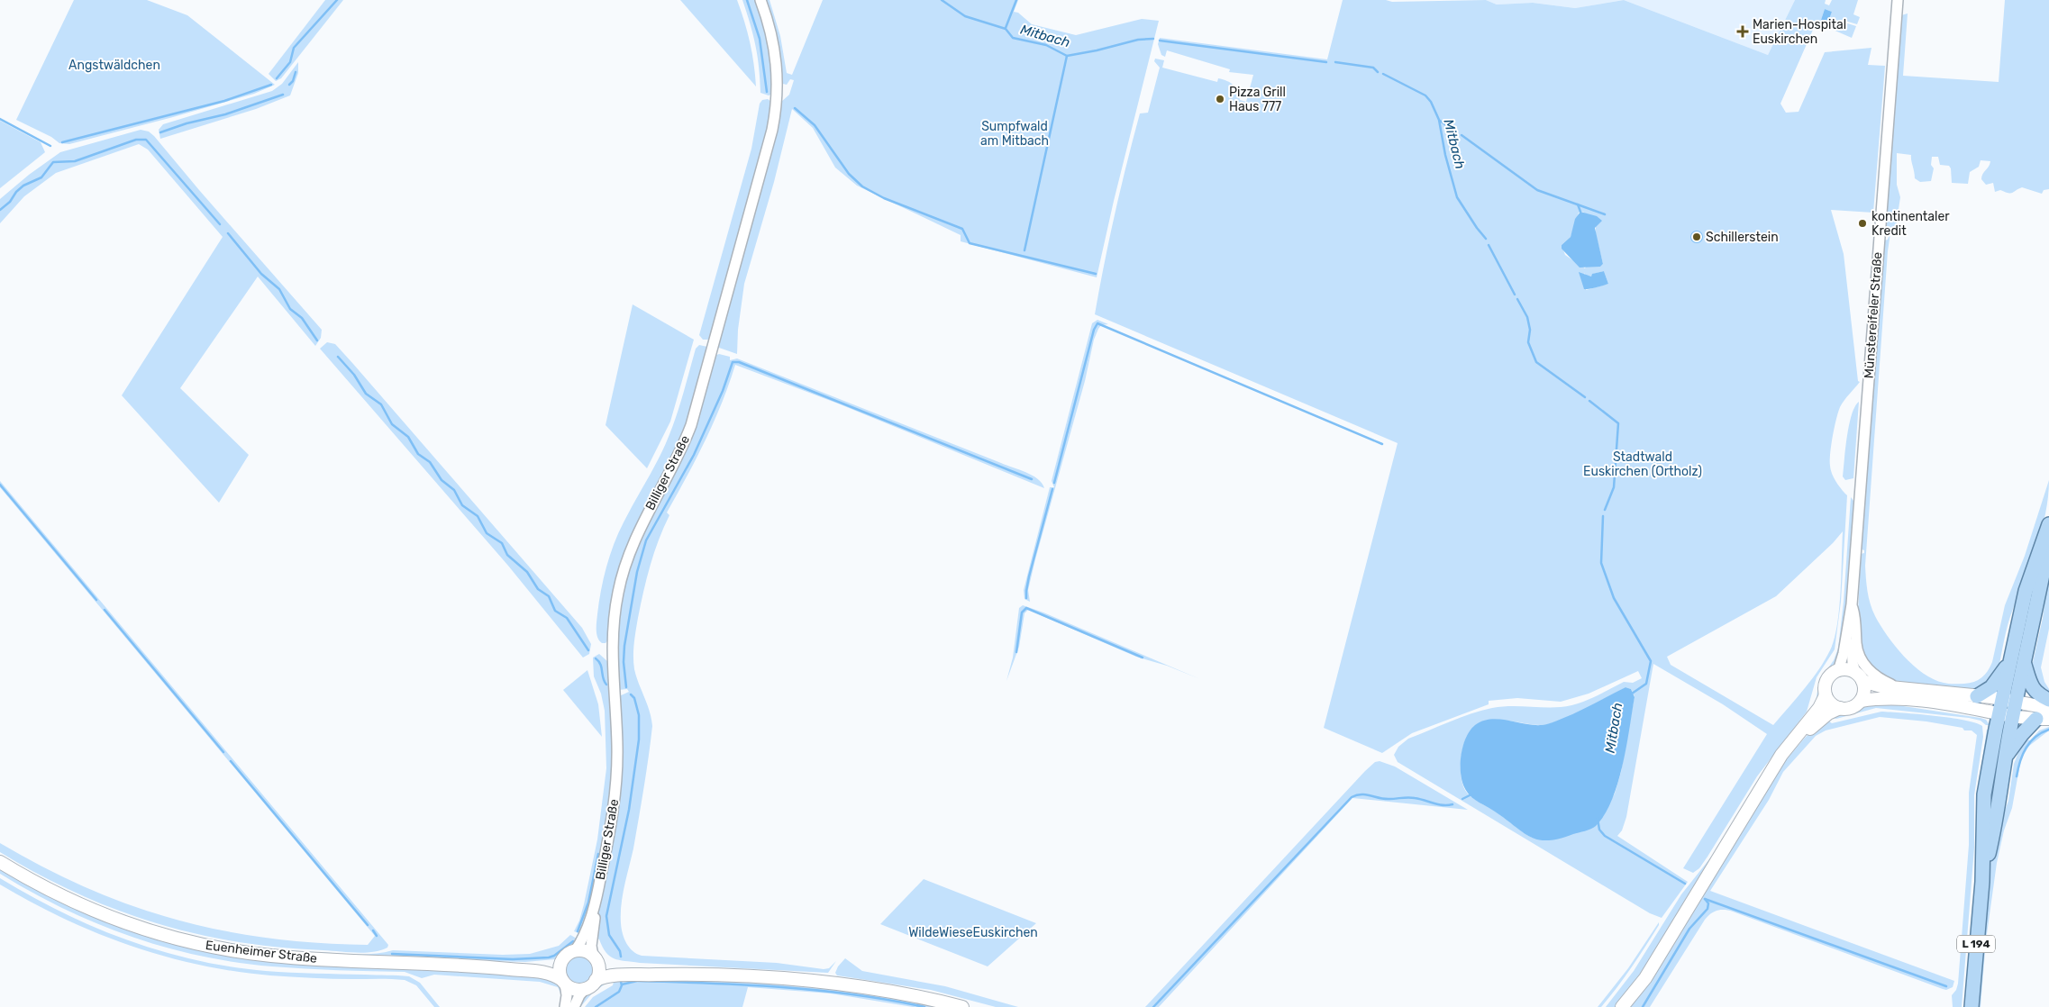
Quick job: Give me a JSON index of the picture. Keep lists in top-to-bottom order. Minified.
{"streets":{"main road":["L 194","Euenheimer Straße"],"street":["Münstereifeler Straße","Billiger Straße"]},"crossings":[["Billiger Straße","Euenheimer Straße"]],"water":["Mitbach"],"parks":["Angstwäldchen","Sumpfwald am Mitbach","Stadtwald Euskirchen (Ortholz)","WildeWieseEuskirchen"],"places":{"health":["Marien-Hospital Euskirchen"],"other":["Pizza Grill Haus 777","kontinentaler Kredit","Schillerstein"]}}
